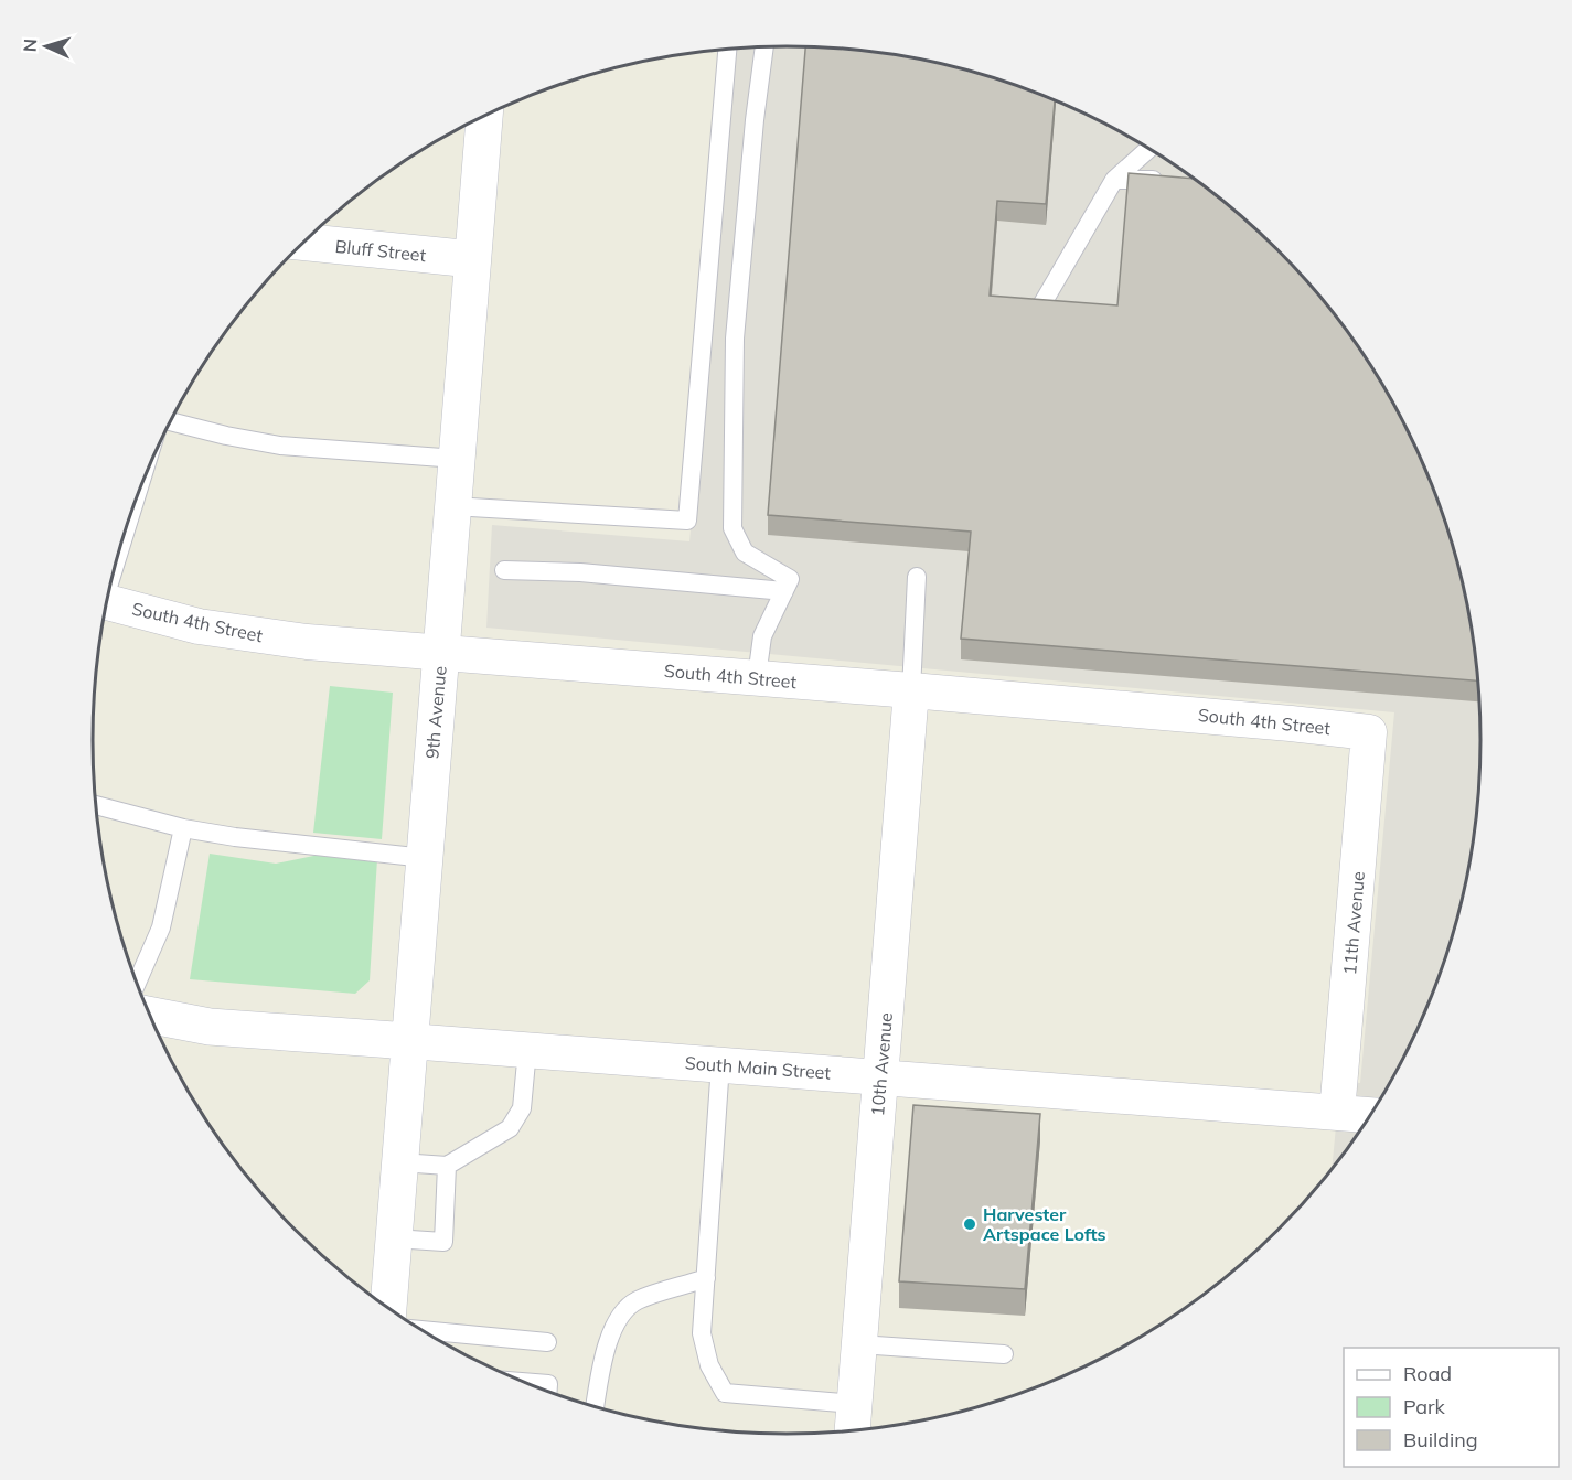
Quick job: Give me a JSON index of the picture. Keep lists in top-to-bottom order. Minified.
{"streets":{"main road":["Bluff Street","9th Avenue","South Main Street"],"street":["South 4th Street","11th Avenue","10th Avenue"]},"crossings":[["Bluff Street","9th Avenue"],["South 4th Street","9th Avenue"],["South 4th Street","11th Avenue"],["South 4th Street","10th Avenue"],["9th Avenue","South Main Street"],["11th Avenue","South Main Street"],["10th Avenue","South Main Street"]],"places":["Harvester Artspace Lofts"],"legend":["Road","Park","Building"],"north":"left"}
